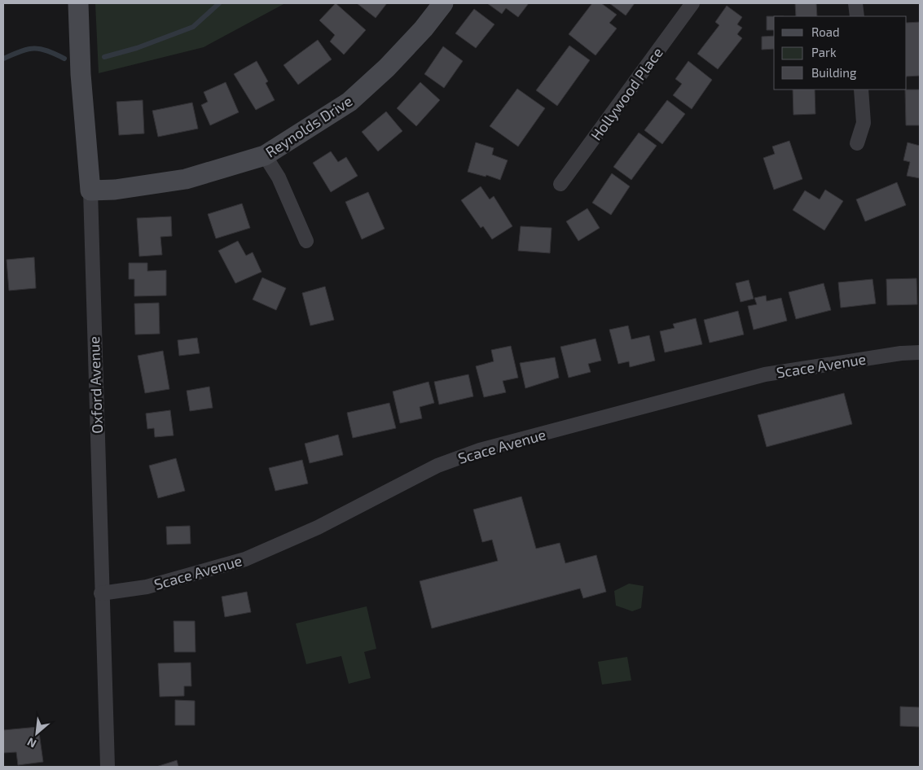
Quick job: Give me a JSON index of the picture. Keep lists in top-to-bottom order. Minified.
{"streets":{"street":["Hollywood Place","Reynolds Drive","Scace Avenue","Oxford Avenue"]},"crossings":[["Reynolds Drive","Oxford Avenue"],["Scace Avenue","Oxford Avenue"]],"legend":["Road","Park","Building"],"north":"bottom left"}
